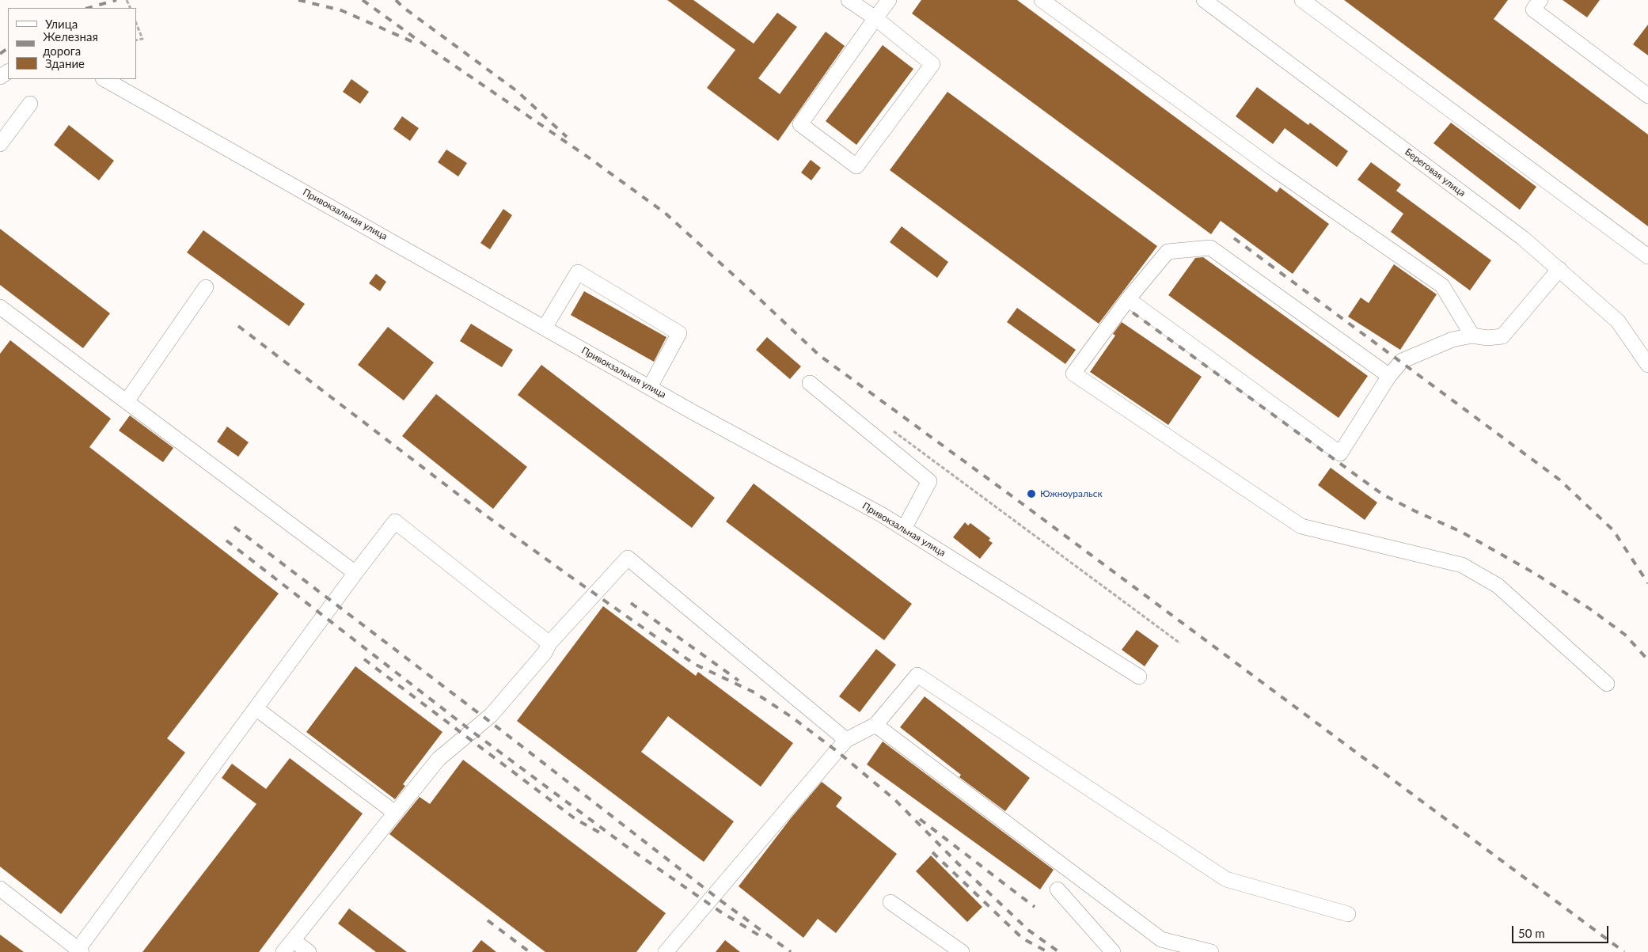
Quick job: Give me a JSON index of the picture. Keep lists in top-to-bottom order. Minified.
{"streets":{"street":["Береговая улица","Привокзальная улица"]},"places":["Южноуральск"],"legend":["Улица","Железная дорога","Здание"],"scale_bar":"50 m"}
